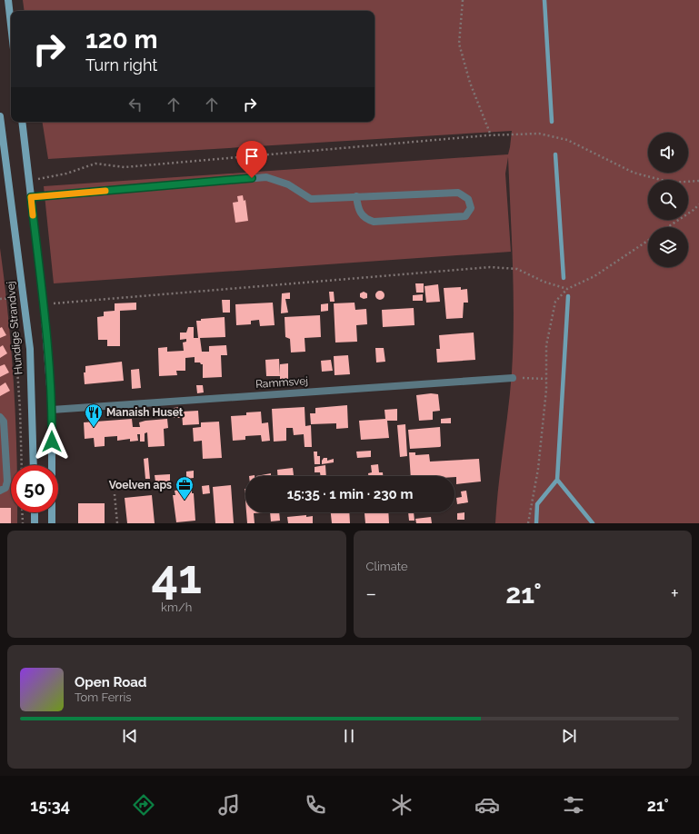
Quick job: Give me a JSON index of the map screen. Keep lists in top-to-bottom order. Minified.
{"streets":{"main road":["Hundige Strandvej"],"street":["Rammsvej"]},"places":{"restaurant":["Manaish Huset"],"office":["Voelven aps"]},"page":{"turn":["120 m","Turn right"],"limit":"50","trip":"15:35 · 1 min · 230 m","tile":[["41","km/h"],"Climate"],"heat":["−","21°","+"],"song":["Open Road","Tom Ferris"],"tabs":["15:34","21°"]}}
